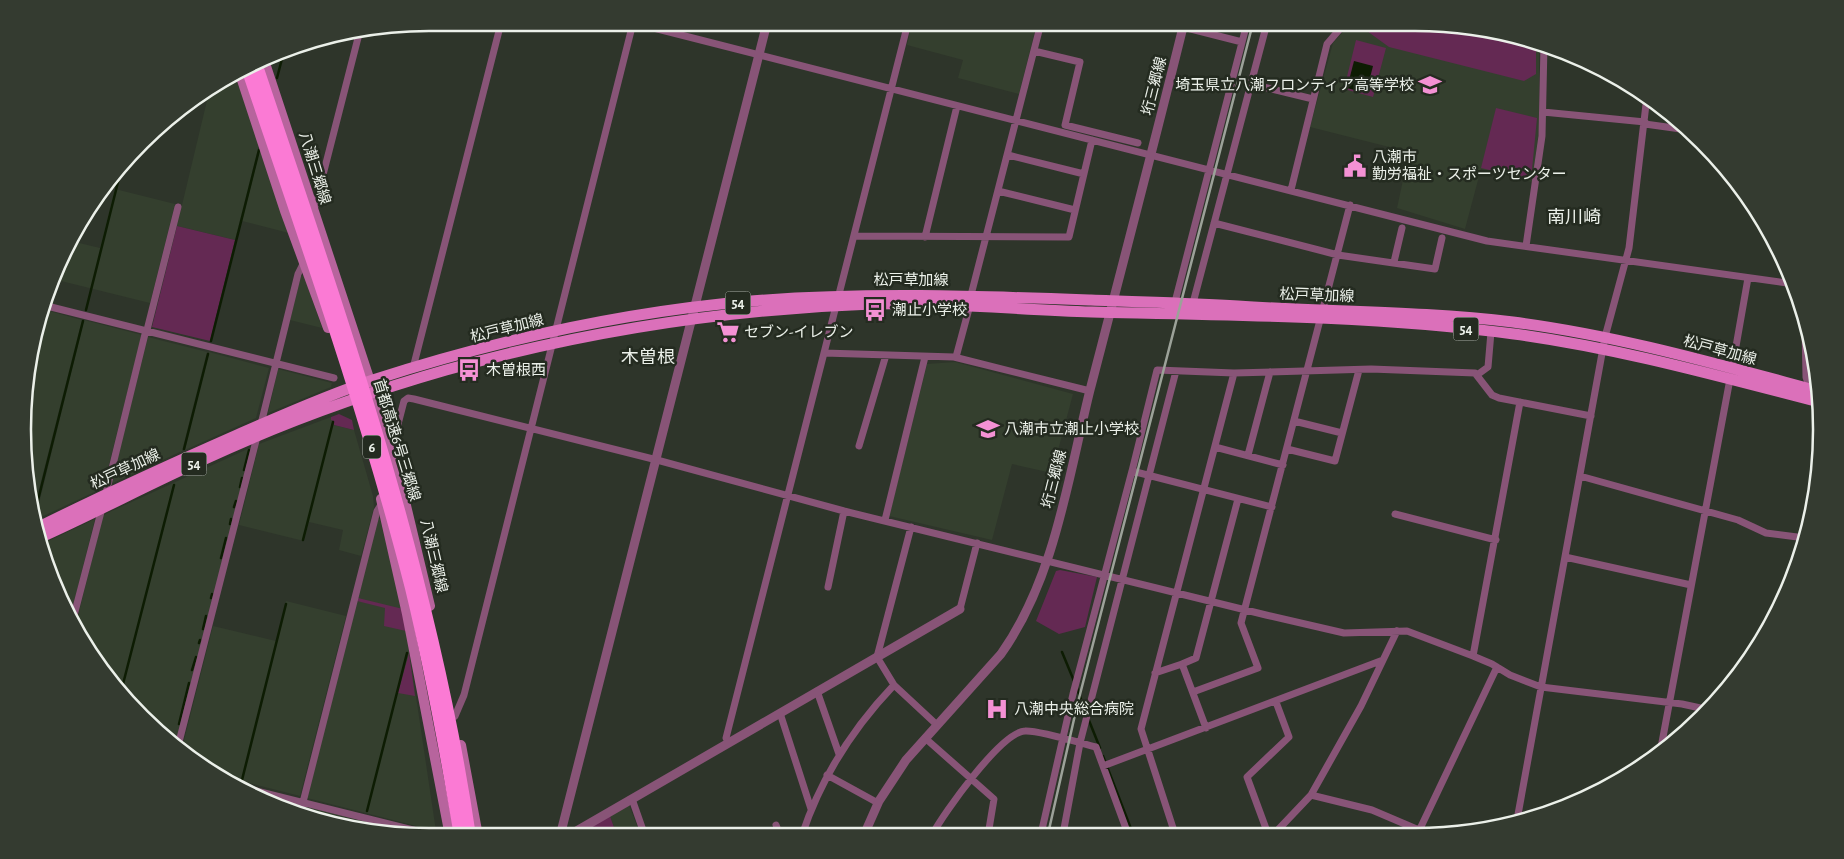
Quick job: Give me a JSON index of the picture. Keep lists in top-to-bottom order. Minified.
{"streets":{"highway":["首都高速6号三郷線","6"],"main road":["八潮三郷線","松戸草加線","54"],"street":["垳三郷線"]},"crossings":[["垳三郷線","松戸草加線"],["八潮三郷線","松戸草加線"]],"districts":["南川崎","木曽根"],"places":{"school or university":["埼玉県立八潮フロンティア高等学校","八潮市立潮止小学校"],"public building":["八潮市 勤労福祉・スポーツセンター"],"bus stop":["潮止小学校","木曽根西"],"supermarket":["セブン-イレブン"],"hospital":["八潮中央総合病院"]}}
